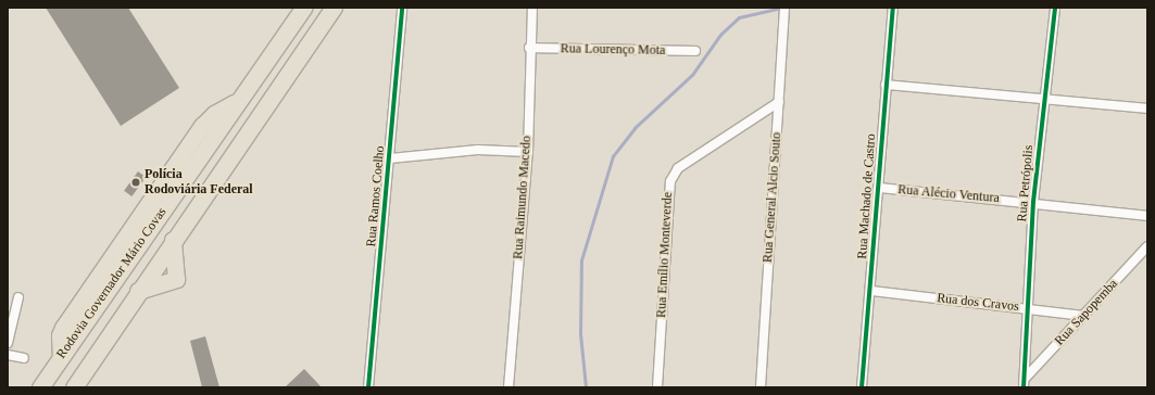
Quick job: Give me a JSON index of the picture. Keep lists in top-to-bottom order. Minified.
{"streets":{"highway":["Rodovia Governador Mário Covas"],"street":["Rua Lourenço Mota","Rua Petrópolis","Rua Alécio Ventura","Rua Ramos Coelho","Rua Machado de Castro","Rua Raimundo Macedo","Rua General Alcio Souto","Rua Emílio Monteverde","Rua dos Cravos","Rua Sapopemba"]},"crossings":[["Rua Lourenço Mota","Rua Raimundo Macedo"],["Rua Petrópolis","Rua Alécio Ventura"],["Rua Petrópolis","Rua dos Cravos"],["Rua Petrópolis","Rua Sapopemba"],["Rua Alécio Ventura","Rua Machado de Castro"],["Rua Machado de Castro","Rua dos Cravos"],["Rua General Alcio Souto","Rua Emílio Monteverde"],["Rua dos Cravos","Rua Sapopemba"]],"places":["Polícia Rodoviária Federal"]}
